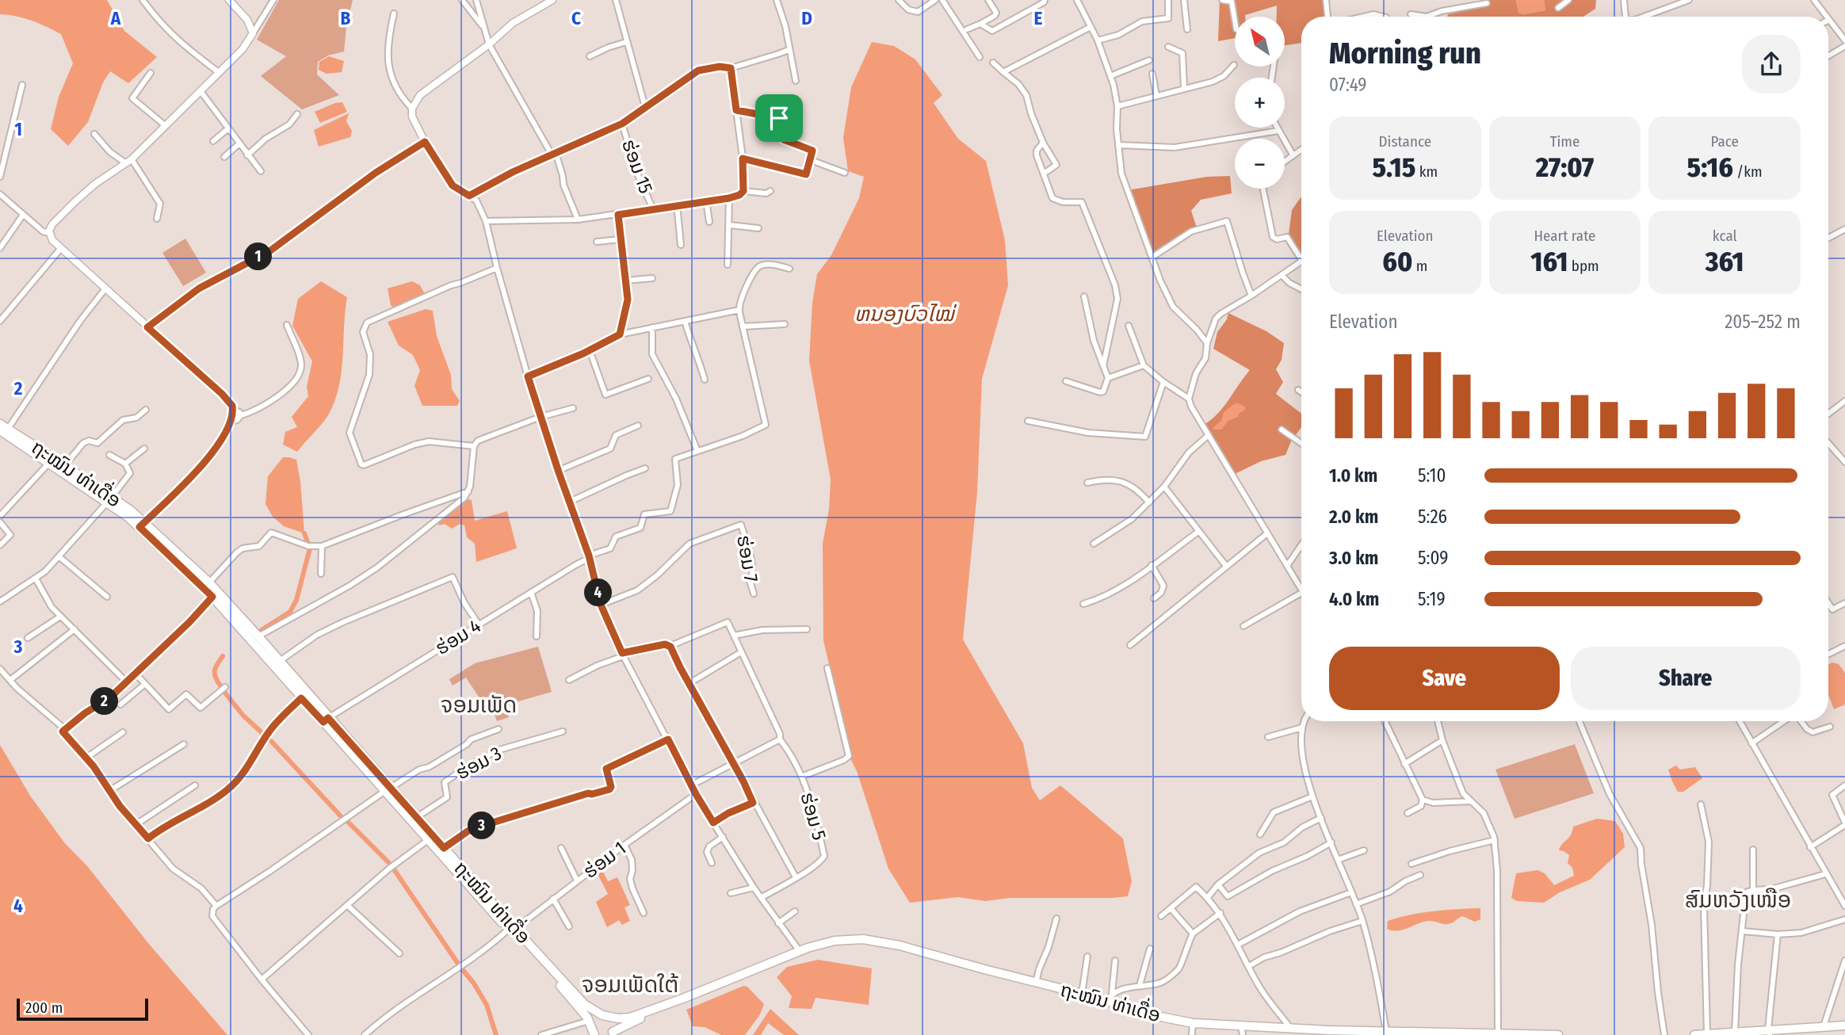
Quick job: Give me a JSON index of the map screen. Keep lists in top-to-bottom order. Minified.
{"streets":{"main road":["ຖະໝົນ ທ່າເດື່ອ"],"street":["ຮ່ອມ 15","ຮ່ອມ 7","ຮ່ອມ 4","ຮ່ອມ 3","ຮ່ອມ 5","ຮ່ອມ 1"]},"crossings":[["ຖະໝົນ ທ່າເດື່ອ","ຮ່ອມ 4"],["ຖະໝົນ ທ່າເດື່ອ","ຮ່ອມ 3"],["ຖະໝົນ ທ່າເດື່ອ","ຮ່ອມ 1"]],"districts":["ຈອມເພັດ","ສົມຫວັງເໜືອ","ຈອມເພັດໃຕ້"],"water":["ຫນອງບົວໄໝ່"],"scale_bar":"200 m","north":"top left","page":{"map_buttons":["+","−"],"heading":["Morning run","07:49"],"stats":[["Distance","5.15 km"],["Time","27:07"],["Pace","5:16 /km"],["Elevation","60 m"],["Heart rate","161 bpm"],["kcal","361"]],"pins":["1","4","2","3"],"chart":["Elevation","205–252 m"],"list":[{"name":"1.0 km","note":"5:10"},{"name":"2.0 km","note":"5:26"},{"name":"3.0 km","note":"5:09"},{"name":"4.0 km","note":"5:19"}],"buttons":["Save","Share"],"scale":"200 m"},"grid":{"columns":["A","B","C","D","E"],"rows":["1","2","3","4"]}}
